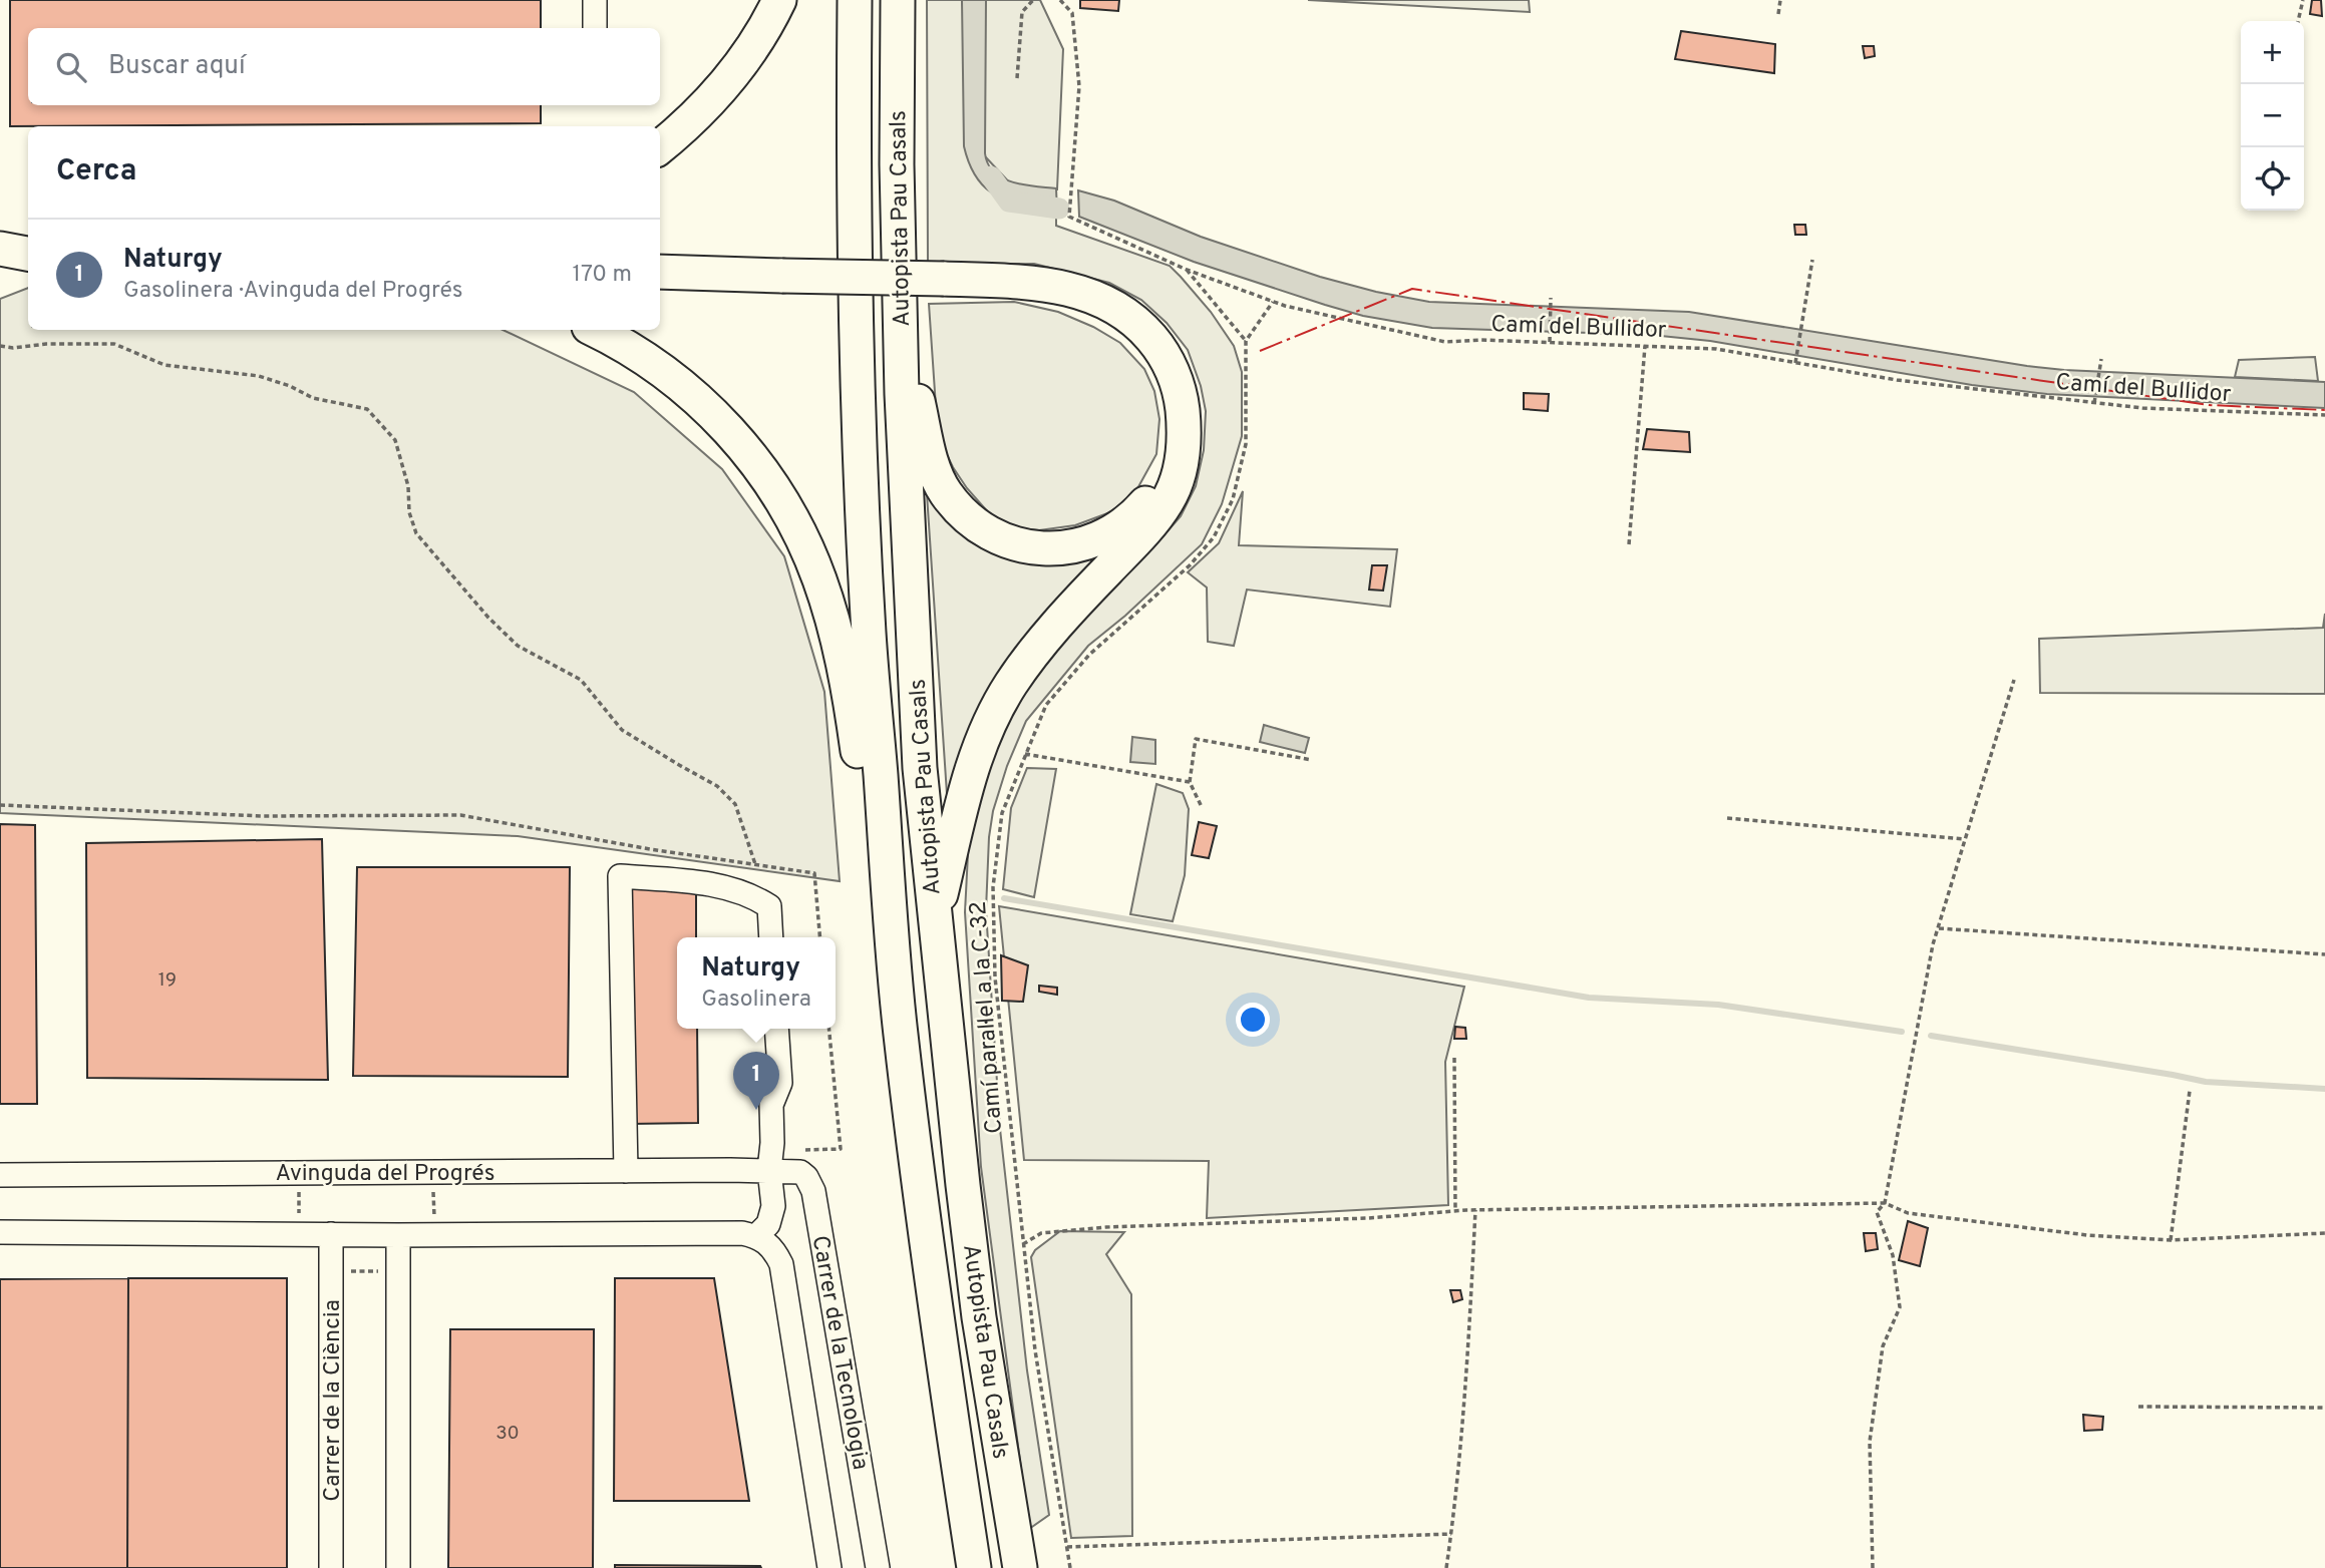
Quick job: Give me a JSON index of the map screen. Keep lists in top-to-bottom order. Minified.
{"streets":{"highway":["Autopista Pau Casals"],"street":["Avinguda del Progrés","Carrer de la Tecnologia","Carrer de la Ciència"],"path":["Camí del Bullidor","Camí paral·lel a la C-32"]},"crossings":[["Avinguda del Progrés","Carrer de la Tecnologia"]],"house_numbers":["19","30"],"page":{"map_buttons":["+","−"],"search":"Buscar aquí","heading":"Cerca","list":[{"mark":"1","name":"Naturgy","note":"Gasolinera · Avinguda del Progrés","value":"170 m"}],"popup":["Naturgy","Gasolinera"],"pins":"1"}}
